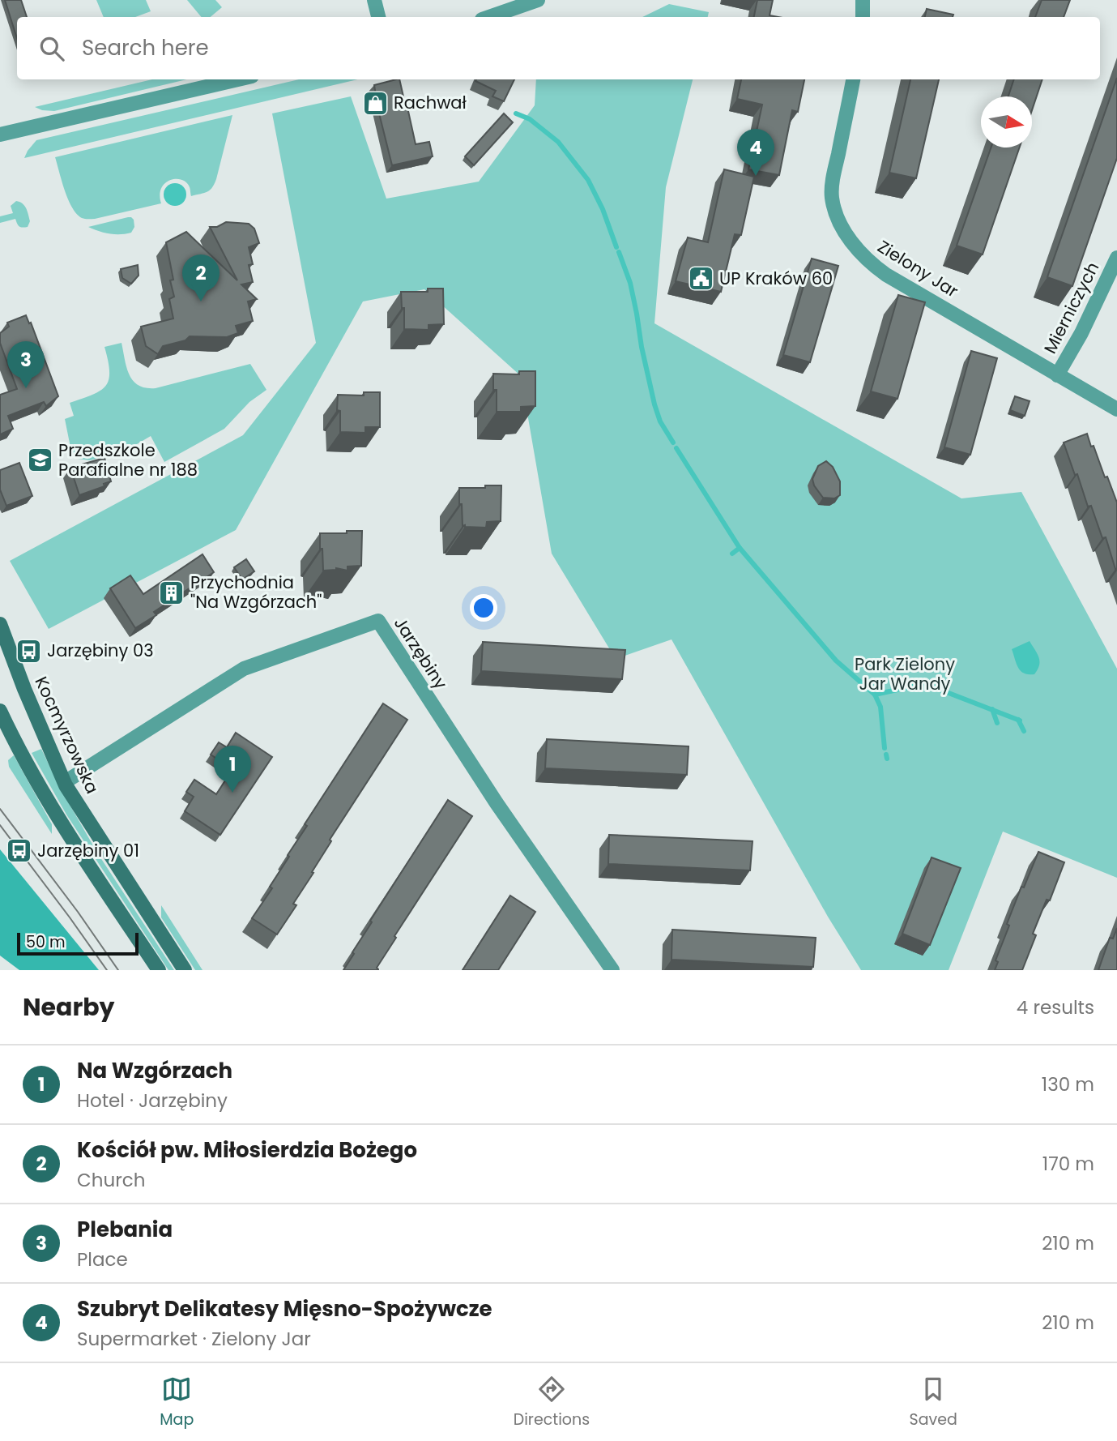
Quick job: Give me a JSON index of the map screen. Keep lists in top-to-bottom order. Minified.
{"streets":{"main road":["Kocmyrzowska"],"street":["Zielony Jar","Mierniczych","Jarzębiny"]},"crossings":[["Zielony Jar","Mierniczych"],["Jarzębiny","Kocmyrzowska"]],"parks":["Park Zielony Jar Wandy"],"places":{"shop":["Rachwał"],"public building":["UP Kraków 60"],"school or university":["Przedszkole Parafialne nr 188"],"building":["Przychodnia \"Na Wzgórzach\""],"bus stop":["Jarzębiny 03","Jarzębiny 01"]},"scale_bar":"50 m","north":"right","page":{"search":"Search here","pins":["4","2","3","1"],"scale":"50 m","heading":["Nearby","4 results"],"list":[{"mark":"1","name":"Na Wzgórzach","note":"Hotel · Jarzębiny","value":"130 m"},{"mark":"2","name":"Kościół pw. Miłosierdzia Bożego","note":"Church","value":"170 m"},{"mark":"3","name":"Plebania","note":"Place","value":"210 m"},{"mark":"4","name":"Szubryt Delikatesy Mięsno-Spożywcze","note":"Supermarket · Zielony Jar","value":"210 m"}],"nav":["Map","Directions","Saved"]}}
